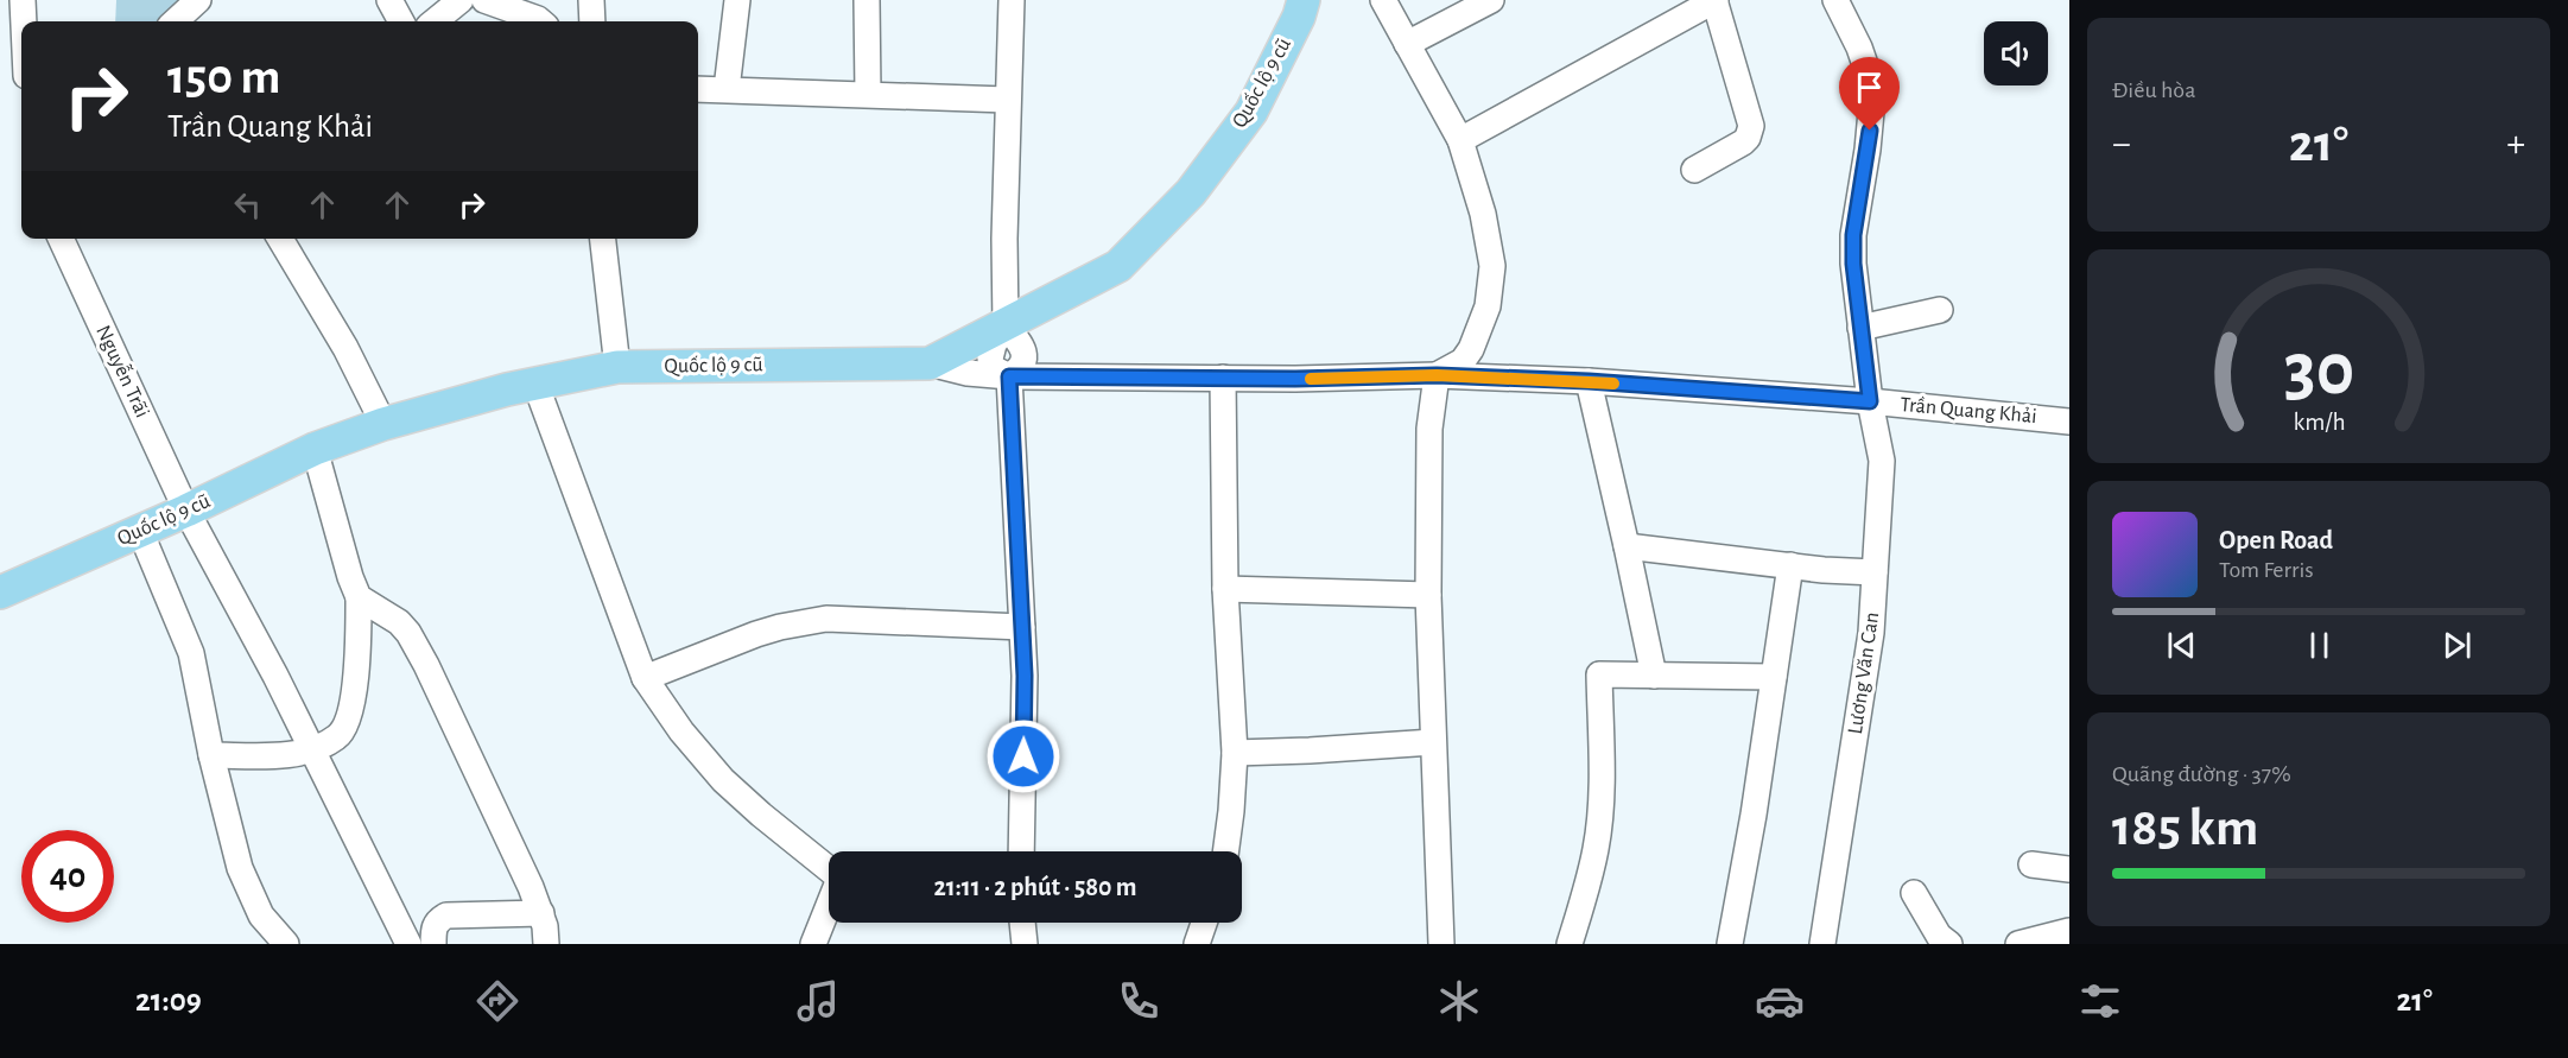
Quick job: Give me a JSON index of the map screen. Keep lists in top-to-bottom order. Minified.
{"streets":{"main road":["Quốc lộ 9 cũ"],"street":["Nguyễn Trãi","Trần Quang Khải","Lương Văn Can"]},"crossings":[["Quốc lộ 9 cũ","Nguyễn Trãi"],["Quốc lộ 9 cũ","Trần Quang Khải"],["Trần Quang Khải","Lương Văn Can"]],"page":{"tile":["Điều hòa",["Quãng đường · 37%","185 km"]],"turn":["150 m","Trần Quang Khải"],"heat":["−","21°","+"],"song":["Open Road","Tom Ferris"],"limit":"40","trip":"21:11 · 2 phút · 580 m","tabs":["21:09","21°"],"gauge":["30","km/h"]}}
